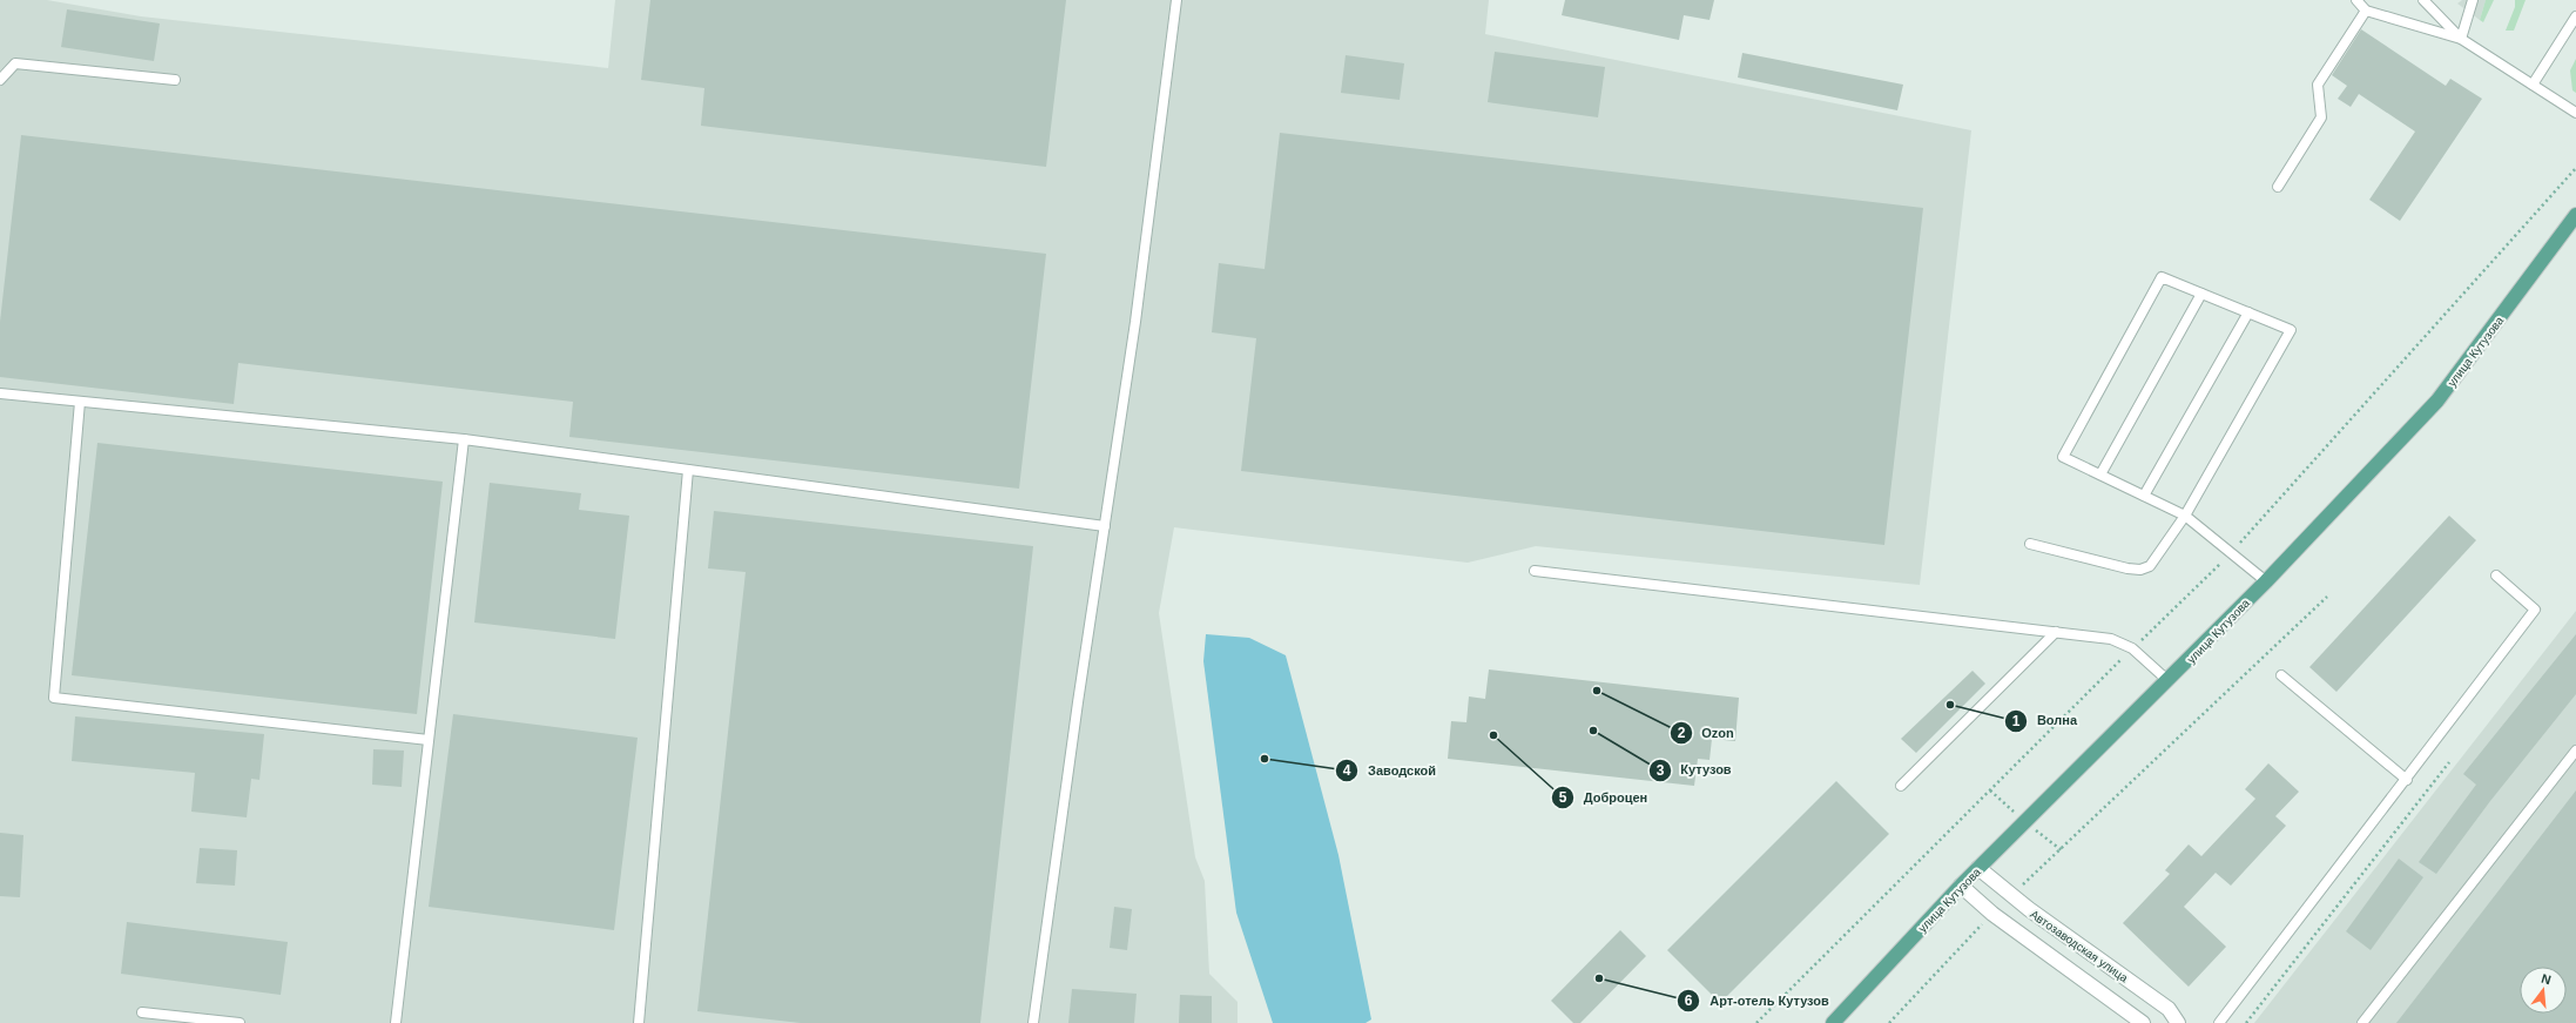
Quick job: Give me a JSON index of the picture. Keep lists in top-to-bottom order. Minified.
{"streets":{"main road":["улица Кутузова"],"street":["Автозаводская улица"]},"crossings":[["улица Кутузова","Автозаводская улица"]],"places":["Ozon","Волна","Кутузов","Доброцен","Заводской","Арт-отель Кутузов"],"north":"top"}
